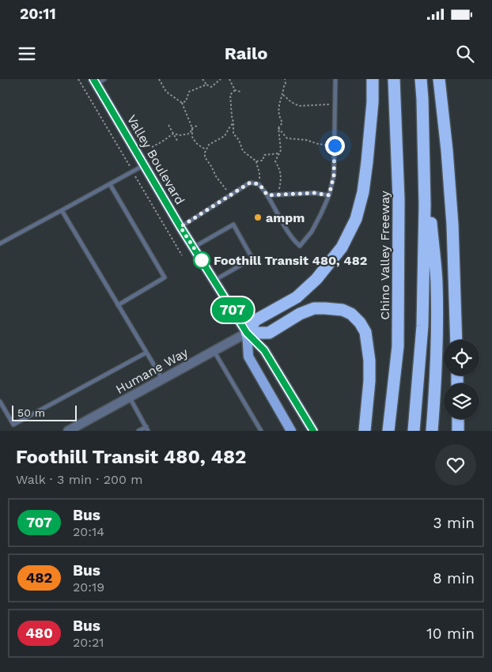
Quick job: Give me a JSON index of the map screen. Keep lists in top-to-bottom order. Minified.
{"streets":{"highway":["Chino Valley Freeway"],"main road":["Valley Boulevard"],"street":["Humane Way"]},"crossings":[["Valley Boulevard","Humane Way"]],"places":["ampm","Foothill Transit 480, 482"],"lines":["bus line 707"],"scale_bar":"50 m","page":{"status":"20:11","header":"Railo","on_map":"707","scale":"50 m","heading":["Foothill Transit 480, 482","Walk · 3 min · 200 m"],"list":[{"mark":"707","name":"Bus","note":"20:14","value":"3 min"},{"mark":"482","name":"Bus","note":"20:19","value":"8 min"},{"mark":"480","name":"Bus","note":"20:21","value":"10 min"}]}}
